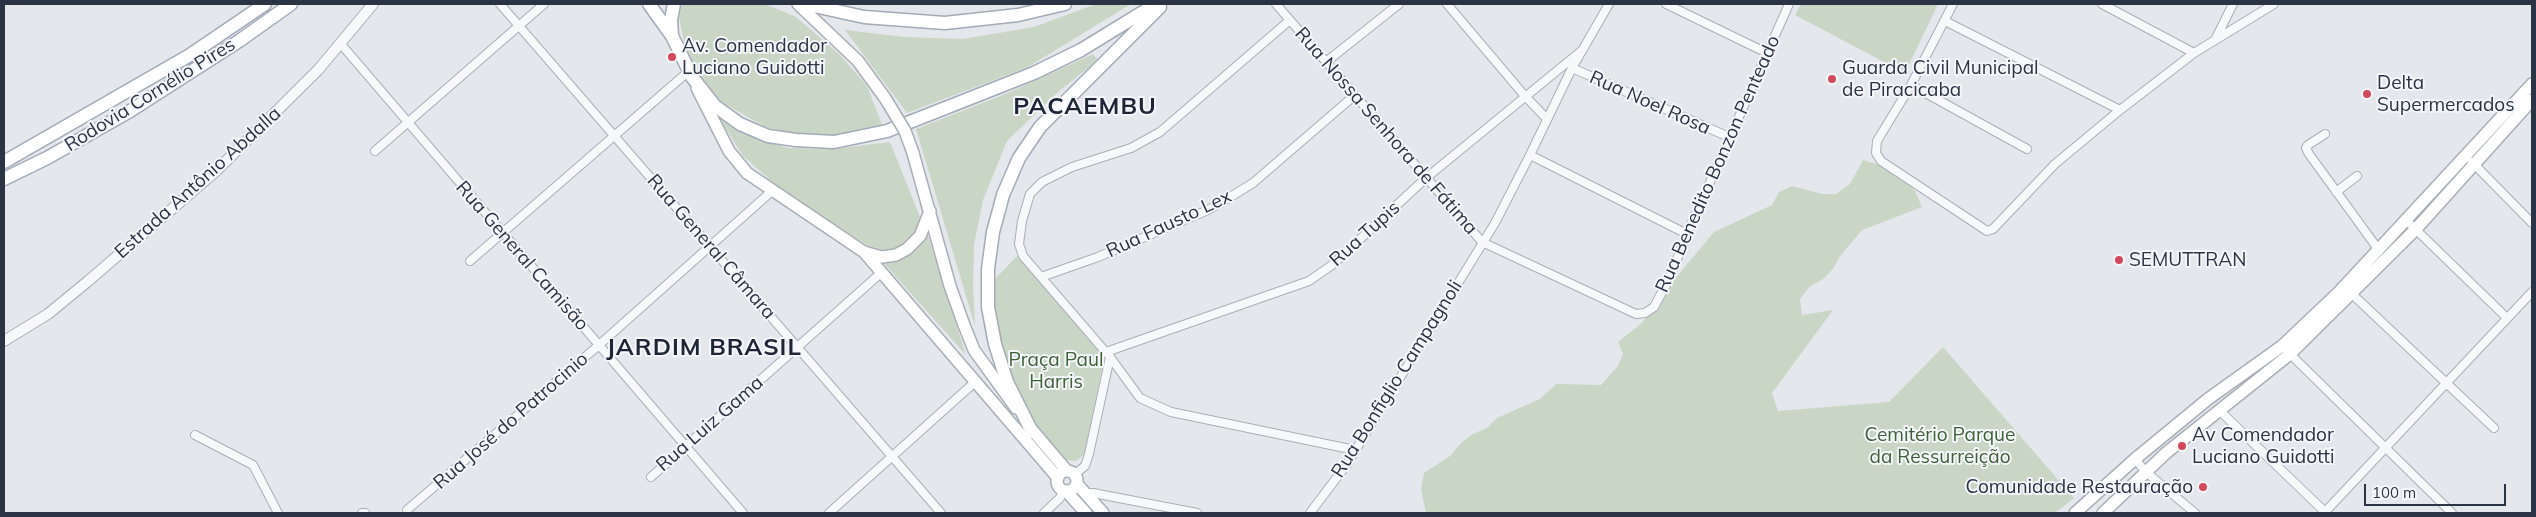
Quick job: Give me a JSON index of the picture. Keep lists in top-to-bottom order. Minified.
{"streets":{"main road":["Rodovia Cornélio Pires"],"street":["Rua Noel Rosa","Rua Nossa Senhora de Fátima","Rua Benedito Bonzon Penteado","Estrada Antônio Abdalla","Rua Fausto Lex","Rua Tupis","Rua General Câmara","Rua General Camisão","Rua Bonfiglio Campagnoli","Rua José do Patrocinio","Rua Luiz Gama"]},"crossings":[["Rua Noel Rosa","Rua Benedito Bonzon Penteado"],["Rua Noel Rosa","Rua Bonfiglio Campagnoli"],["Rua Nossa Senhora de Fátima","Rua Benedito Bonzon Penteado"],["Rua Nossa Senhora de Fátima","Rua Fausto Lex"],["Rua Nossa Senhora de Fátima","Rua Tupis"],["Rua Nossa Senhora de Fátima","Rua Bonfiglio Campagnoli"],["Estrada Antônio Abdalla","Rua General Camisão"],["Rua Tupis","Rua Bonfiglio Campagnoli"],["Rua General Câmara","Rua José do Patrocinio"],["Rua General Câmara","Rua Luiz Gama"],["Rua General Camisão","Rua José do Patrocinio"],["Rua General Camisão","Rua Luiz Gama"]],"districts":["PACAEMBU","JARDIM BRASIL"],"parks":["Praça Paul Harris","Cemitério Parque da Ressurreição"],"places":["Av. Comendador Luciano Guidotti","Guarda Civil Municipal de Piracicaba","Delta Supermercados","SEMUTTRAN","Av Comendador Luciano Guidotti","Comunidade Restauração"],"scale_bar":"100 m"}
